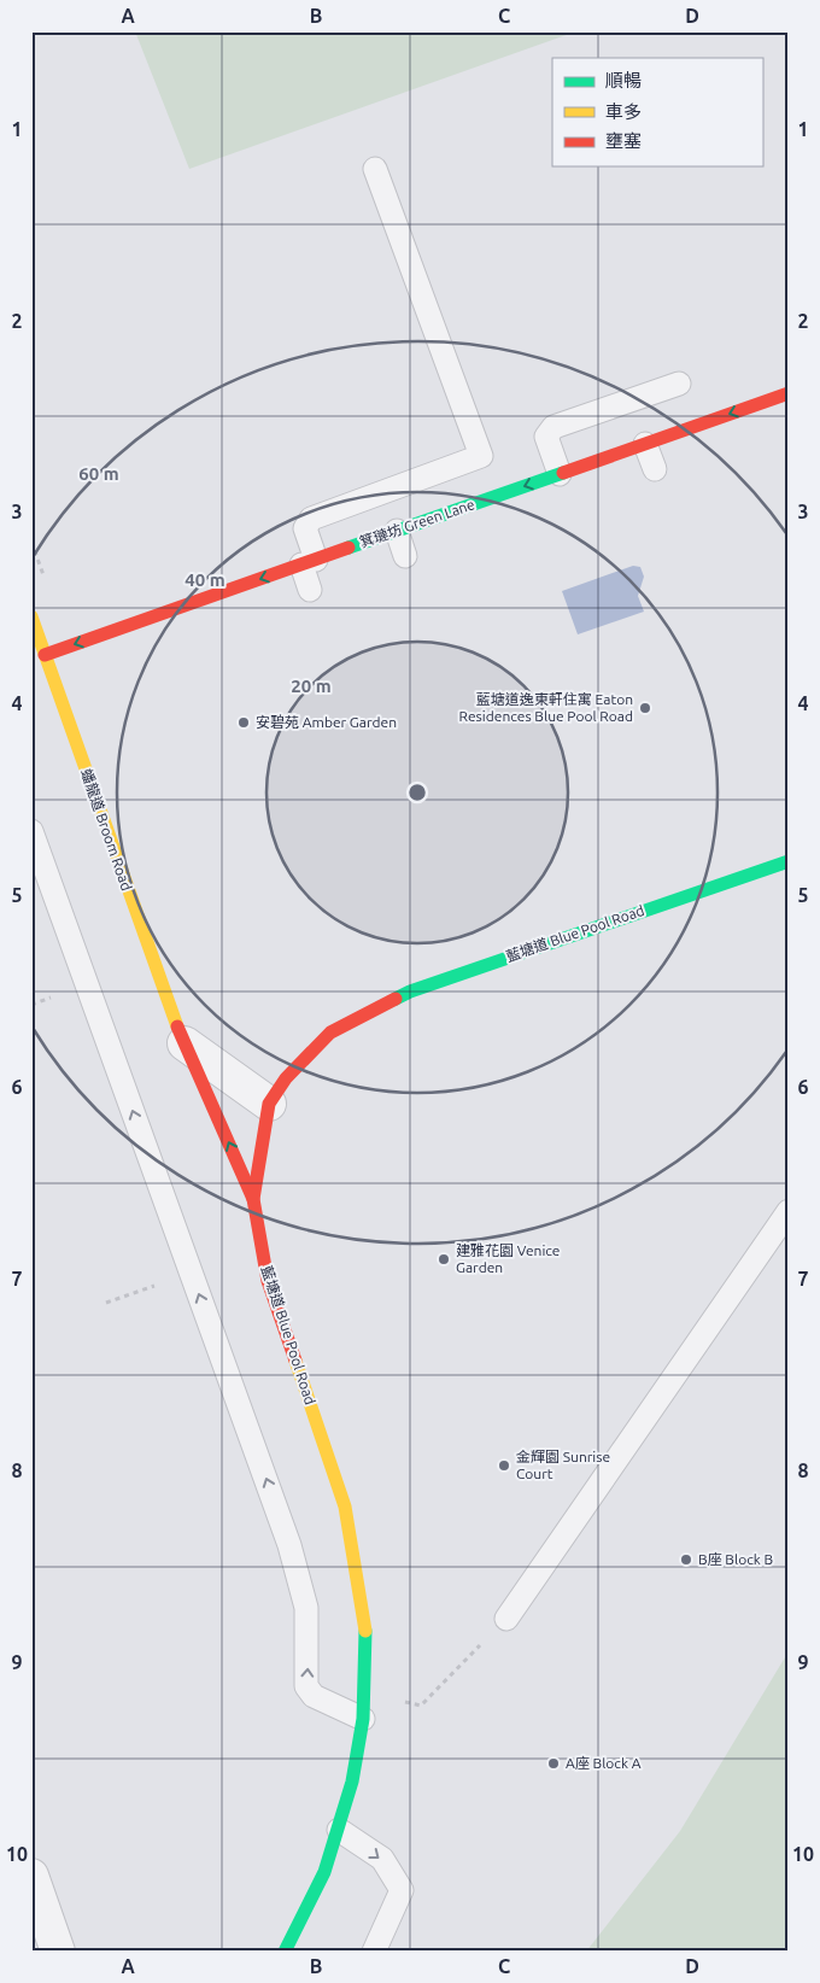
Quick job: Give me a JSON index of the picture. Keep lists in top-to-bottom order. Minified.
{"streets":{"street":["箕璉坊 Green Lane","蟠龍道 Broom Road","藍塘道 Blue Pool Road"]},"crossings":[["箕璉坊 Green Lane","蟠龍道 Broom Road"],["蟠龍道 Broom Road","藍塘道 Blue Pool Road"]],"one_way":["箕璉坊 Green Lane"],"places":["藍塘道逸東軒住寓 Eaton Residences Blue Pool Road","安碧苑 Amber Garden","建雅花園 Venice Garden","金輝園 Sunrise Court","B座 Block B","A座 Block A"],"legend":["順暢","車多","壅塞"],"grid":{"columns":["A","B","C","D"],"rows":["1","2","3","4","5","6","7","8","9","10"]},"rings":["60 m","40 m","20 m"]}
